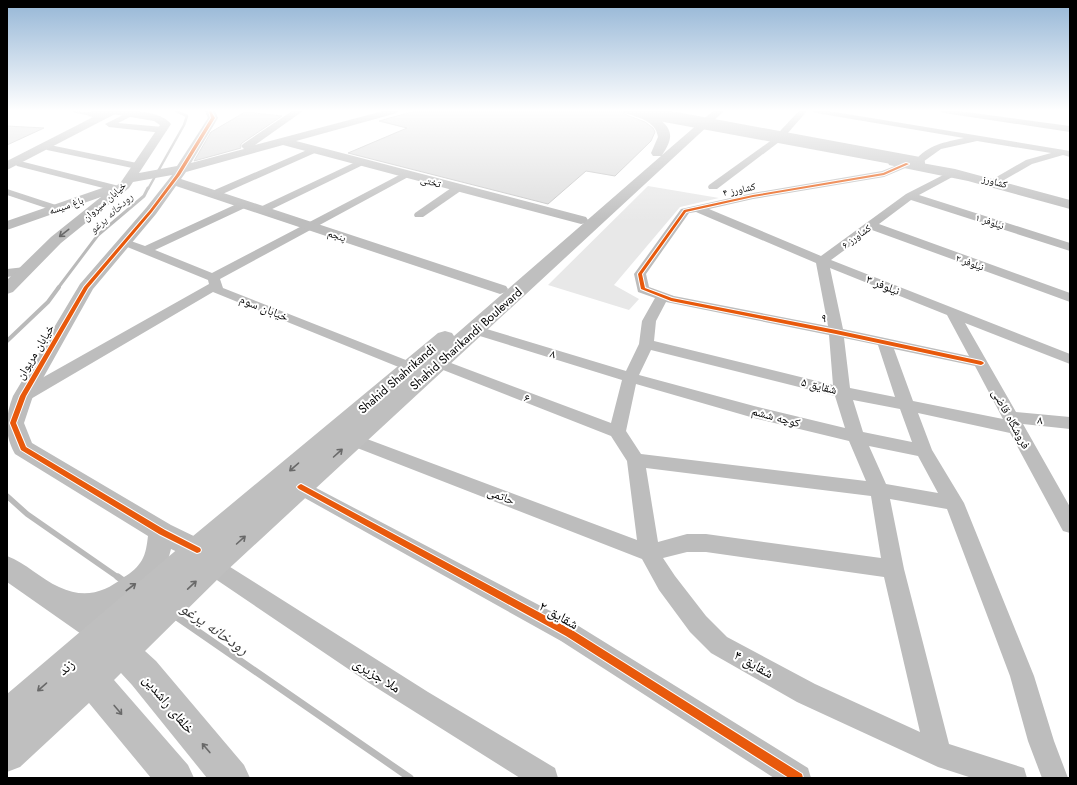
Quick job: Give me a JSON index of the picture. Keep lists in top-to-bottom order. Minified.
{"streets":{"main road":["کشاورز","Shahid Sharikandi Boulevard","Shahid Shahrikandi","زند","خلفای راشدین"],"street":["تختی","کشاورز ۴","خیابان سیروان","باغ سیسه","نیلوفر ۱","پنجم","کشاورز ۶","نیلوفر ۲","نیلوفر ۳","خیابان سوم","۹","خیابان مریوان","۸","شقایق ۵","۶","کوچه ششم","فروشگاه قاضی","حاتمی","شقایق ۲","شقایق ۴","ملا جزیری"]},"crossings":[["تختی","Shahid Shahrikandi"],["کشاورز ۴","نیلوفر ۳"],["کشاورز ۴","۹"],["خیابان سیروان","باغ سیسه"],["باغ سیسه","پنجم"],["باغ سیسه","خیابان مریوان"],["نیلوفر ۱","کشاورز ۶"],["پنجم","خیابان مریوان"],["پنجم","Shahid Shahrikandi"],["کشاورز ۶","نیلوفر ۲"],["کشاورز ۶","نیلوفر ۳"],["نیلوفر ۳","فروشگاه قاضی"],["خیابان سوم","خیابان مریوان"],["خیابان سوم","Shahid Shahrikandi"],["۹","فروشگاه قاضی"],["Shahid Sharikandi Boulevard","خیابان مریوان"],["Shahid Sharikandi Boulevard","۸"],["Shahid Sharikandi Boulevard","Shahid Shahrikandi"],["Shahid Sharikandi Boulevard","۶"],["Shahid Sharikandi Boulevard","حاتمی"],["Shahid Sharikandi Boulevard","شقایق ۲"],["Shahid Sharikandi Boulevard","زند"],["Shahid Sharikandi Boulevard","ملا جزیری"],["خیابان مریوان","Shahid Shahrikandi"],["خیابان مریوان","زند"],["خیابان مریوان","ملا جزیری"],["۸","شقایق ۵"],["۸","کوچه ششم"],["۸","فروشگاه قاضی"],["Shahid Shahrikandi","زند"],["Shahid Shahrikandi","ملا جزیری"],["شقایق ۵","فروشگاه قاضی"],["۶","شقایق ۴"],["حاتمی","شقایق ۴"],["زند","ملا جزیری"],["زند","خلفای راشدین"]],"one_way":["Shahid Shahrikandi"],"water":["رودخانه یرغو"]}
